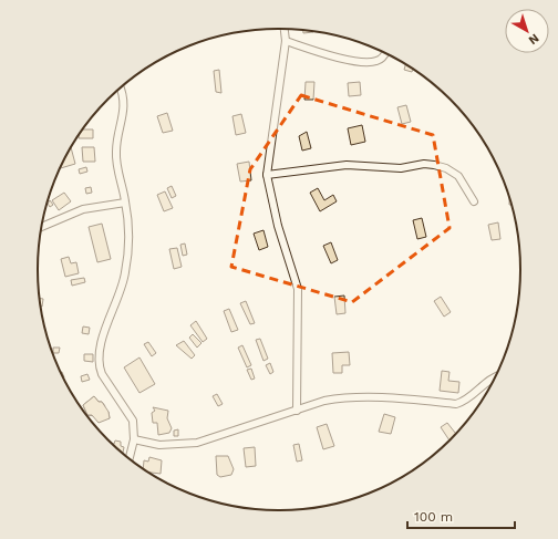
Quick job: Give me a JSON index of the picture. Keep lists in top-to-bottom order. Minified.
{"scale_bar":"100 m","north":"bottom right"}
